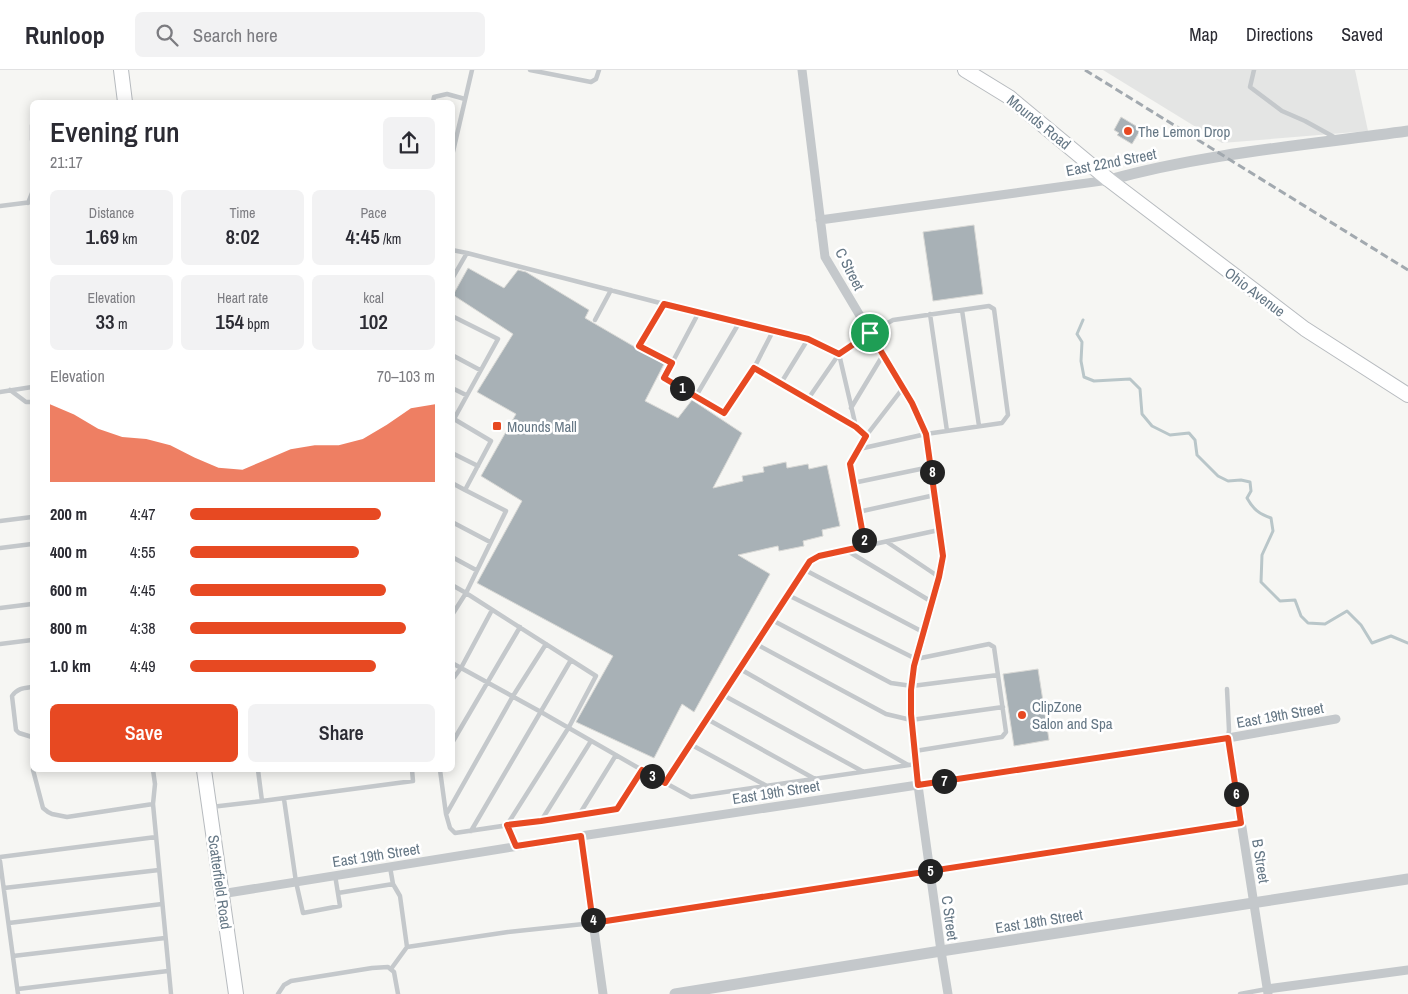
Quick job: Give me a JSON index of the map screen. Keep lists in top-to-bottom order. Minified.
{"streets":{"main road":["Mounds Road","Ohio Avenue","Scatterfield Road"],"street":["East 22nd Street","C Street","East 19th Street","B Street","East 18th Street"]},"crossings":[["Mounds Road","East 22nd Street"],["Mounds Road","Ohio Avenue"],["East 22nd Street","C Street"],["East 22nd Street","Ohio Avenue"],["C Street","East 19th Street"],["C Street","East 18th Street"],["East 19th Street","B Street"],["East 19th Street","Scatterfield Road"],["B Street","East 18th Street"]],"places":{"other":["The Lemon Drop","ClipZone Salon and Spa"],"transit":["Mounds Mall"]},"page":{"header":"Runloop","search":"Search here","nav":["Map","Directions","Saved"],"heading":["Evening run","21:17"],"stats":[["Distance","1.69 km"],["Time","8:02"],["Pace","4:45 /km"],["Elevation","33 m"],["Heart rate","154 bpm"],["kcal","102"]],"chart":["Elevation","70–103 m"],"pins":["1","8","2","3","7","6","5","4"],"list":[{"name":"200 m","note":"4:47"},{"name":"400 m","note":"4:55"},{"name":"600 m","note":"4:45"},{"name":"800 m","note":"4:38"},{"name":"1.0 km","note":"4:49"}],"buttons":["Save","Share"]}}
